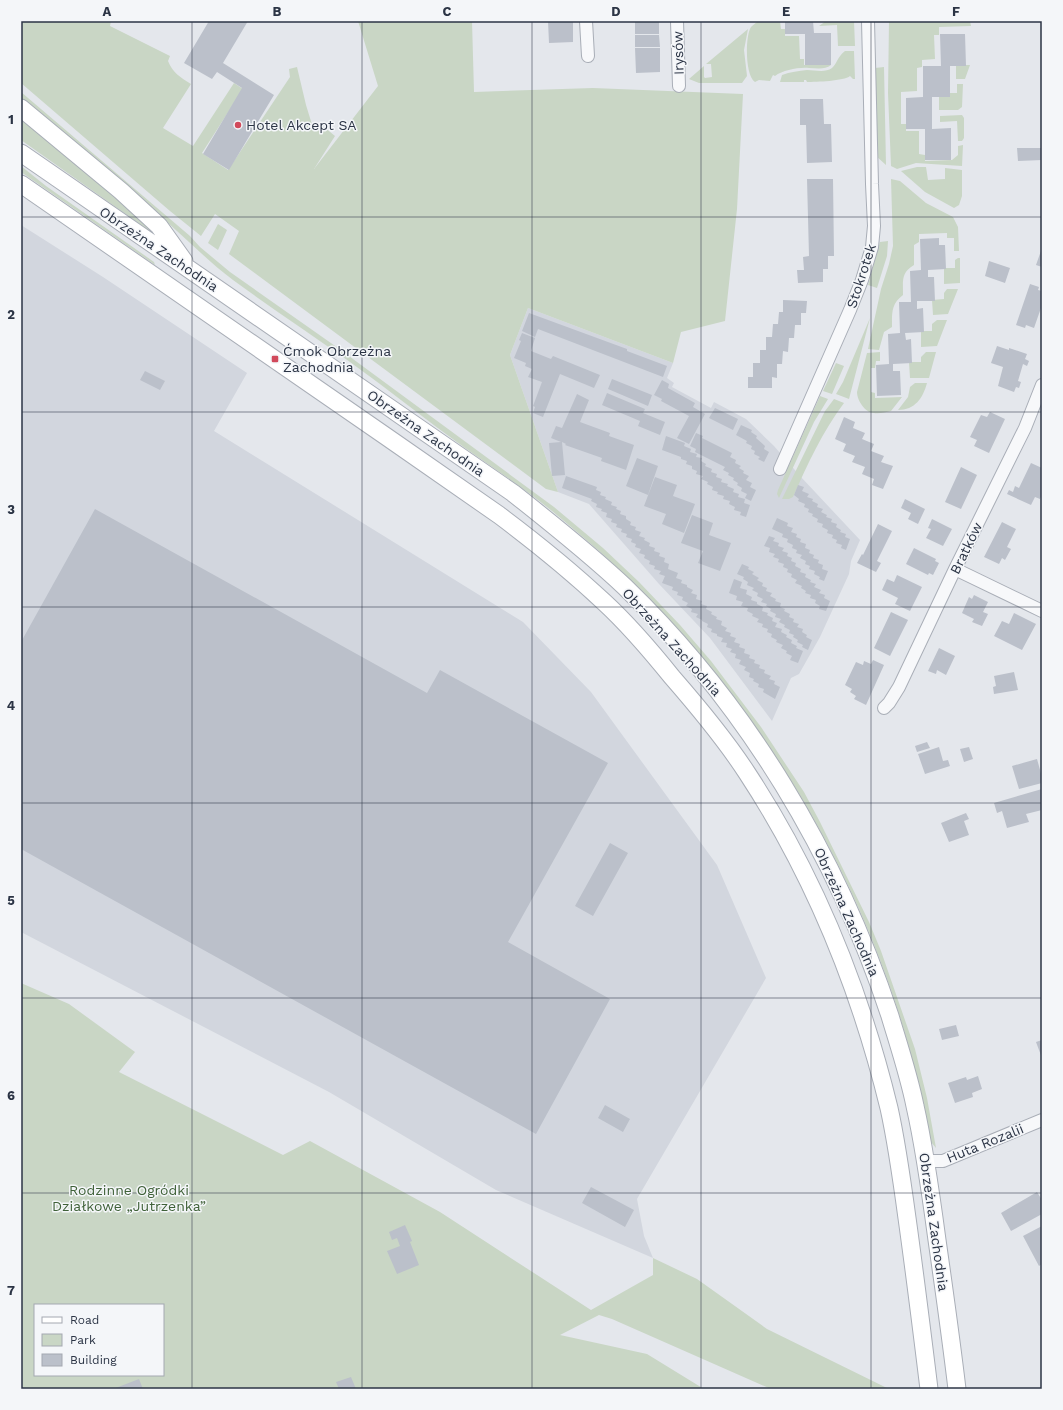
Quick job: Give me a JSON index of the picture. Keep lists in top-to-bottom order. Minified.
{"streets":{"street":["Irysów","Obrzeżna Zachodnia","Stokrotek","Bratków","Huta Rozalii"]},"crossings":[["Obrzeżna Zachodnia","Huta Rozalii"]],"parks":["Rodzinne Ogródki Działkowe „Jutrzenka”"],"places":{"other":["Hotel Akcept SA"],"transit":["Ćmok Obrzeżna Zachodnia"]},"legend":["Road","Park","Building"],"grid":{"columns":["A","B","C","D","E","F"],"rows":["1","2","3","4","5","6","7"]}}
